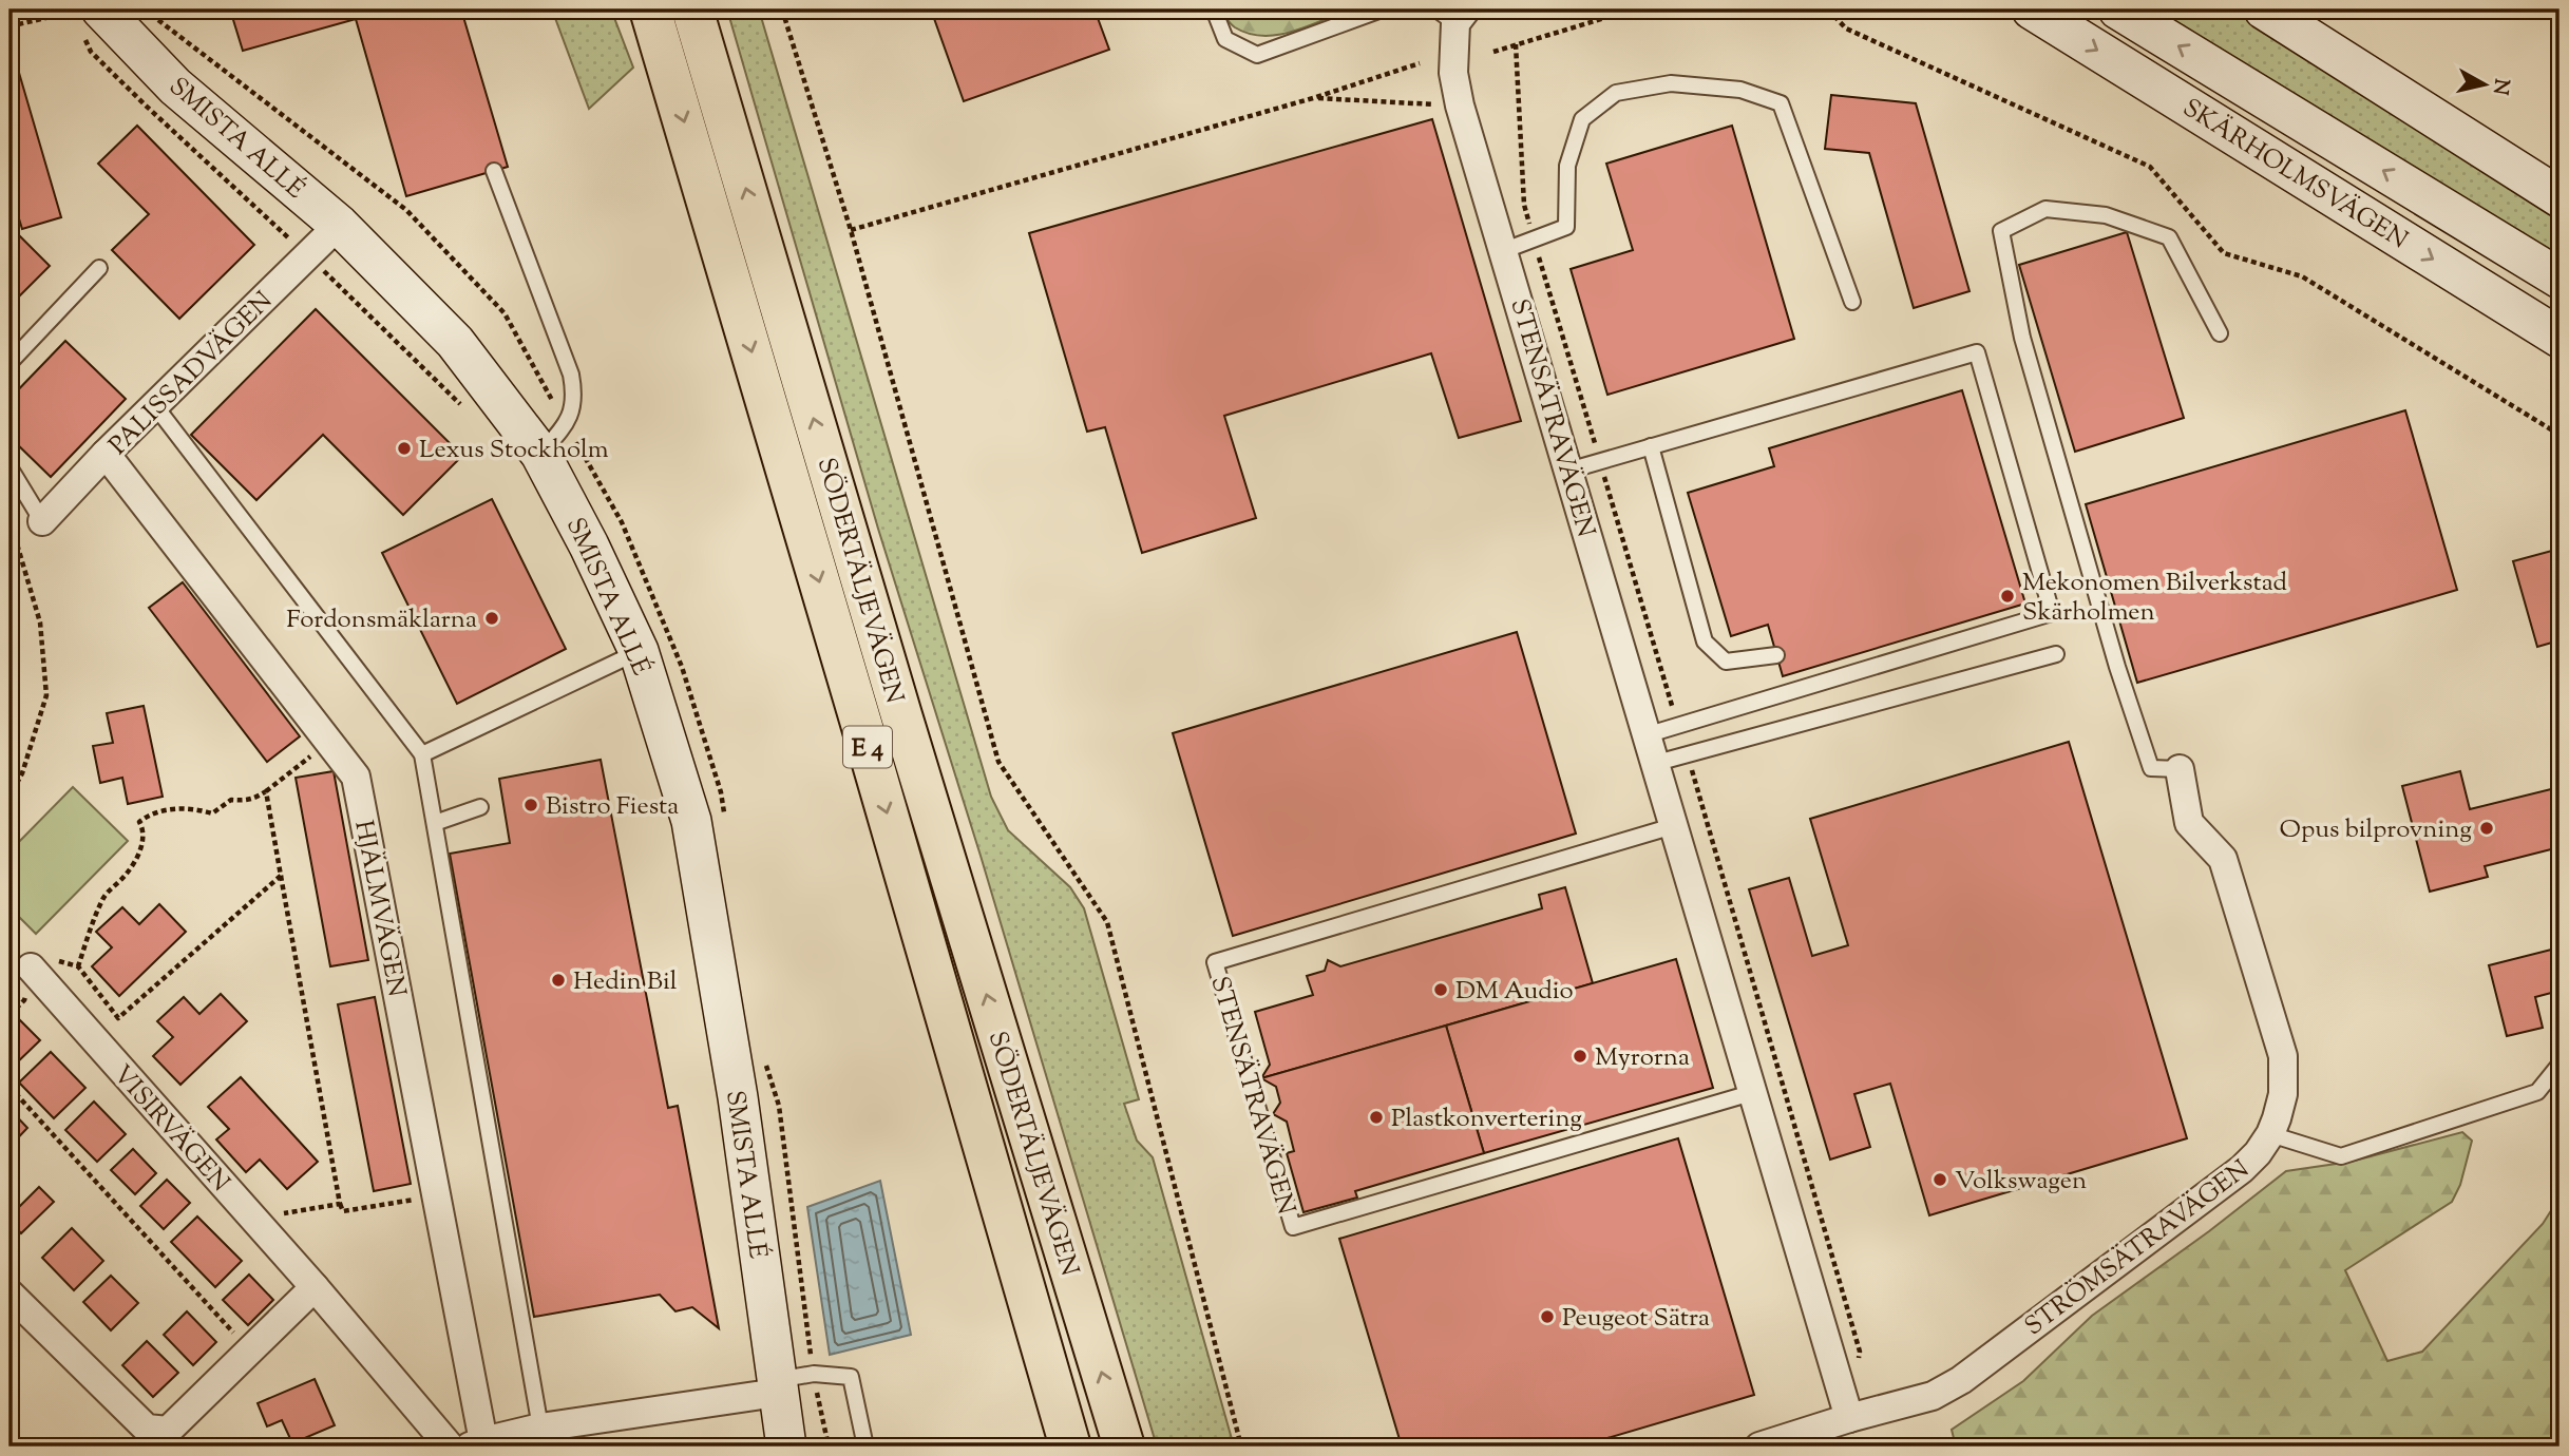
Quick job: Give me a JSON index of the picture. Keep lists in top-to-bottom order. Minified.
{"streets":{"highway":["SÖDERTÄLJEVÄGEN","E 4"],"street":["SMISTA ALLÉ","SKÄRHOLMSVÄGEN","PALISSADVÄGEN","STENSÄTRAVÄGEN","HJÄLMVÄGEN","VISIRVÄGEN","STRÖMSÄTRAVÄGEN"]},"crossings":[["SMISTA ALLÉ","PALISSADVÄGEN"],["PALISSADVÄGEN","HJÄLMVÄGEN"],["STENSÄTRAVÄGEN","STRÖMSÄTRAVÄGEN"]],"places":["Lexus Stockholm","Mekonomen Bilverkstad Skärholmen","Fordonsmäklarna","Bistro Fiesta","Opus bilprovning","Hedin Bil","DM Audio","Myrorna","Plastkonvertering","Volkswagen","Peugeot Sätra"],"north":"right"}
